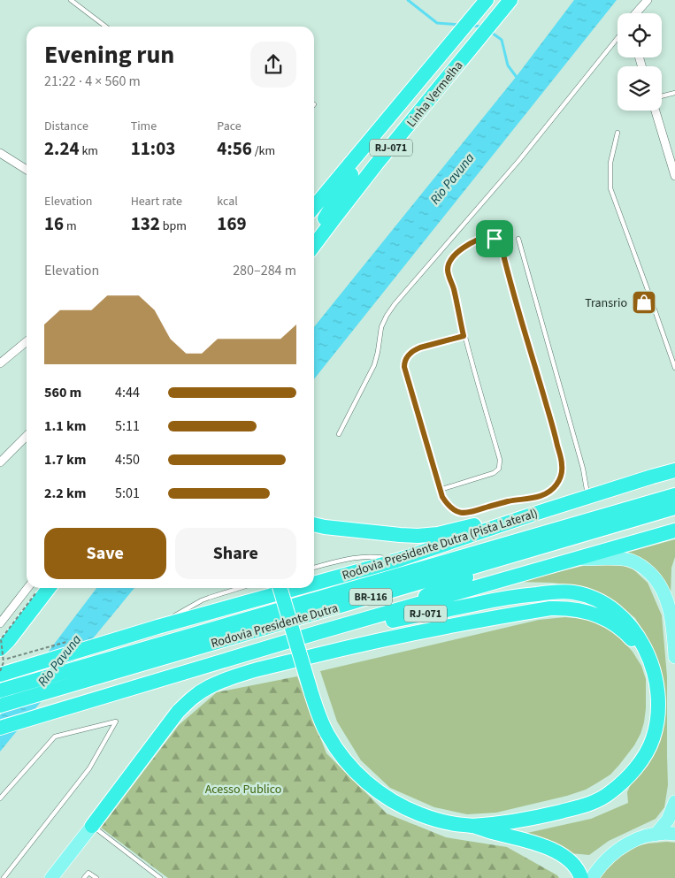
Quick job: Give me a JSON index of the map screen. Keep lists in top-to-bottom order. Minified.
{"streets":{"highway":["Linha Vermelha","RJ-071","Rodovia Presidente Dutra (Pista Lateral)","BR-116","Rodovia Presidente Dutra"]},"crossings":[["RJ-071","BR-116"]],"water":["Rio Pavuna"],"parks":["Acesso Publico"],"places":{"shop":["Transrio"]},"page":{"heading":["Evening run","21:22 · 4 × 560 m"],"stats":[["Distance","2.24 km"],["Time","11:03"],["Pace","4:56 /km"],["Elevation","16 m"],["Heart rate","132 bpm"],["kcal","169"]],"chart":["Elevation","280–284 m"],"list":[{"name":"560 m","note":"4:44"},{"name":"1.1 km","note":"5:11"},{"name":"1.7 km","note":"4:50"},{"name":"2.2 km","note":"5:01"}],"buttons":["Save","Share"]}}
